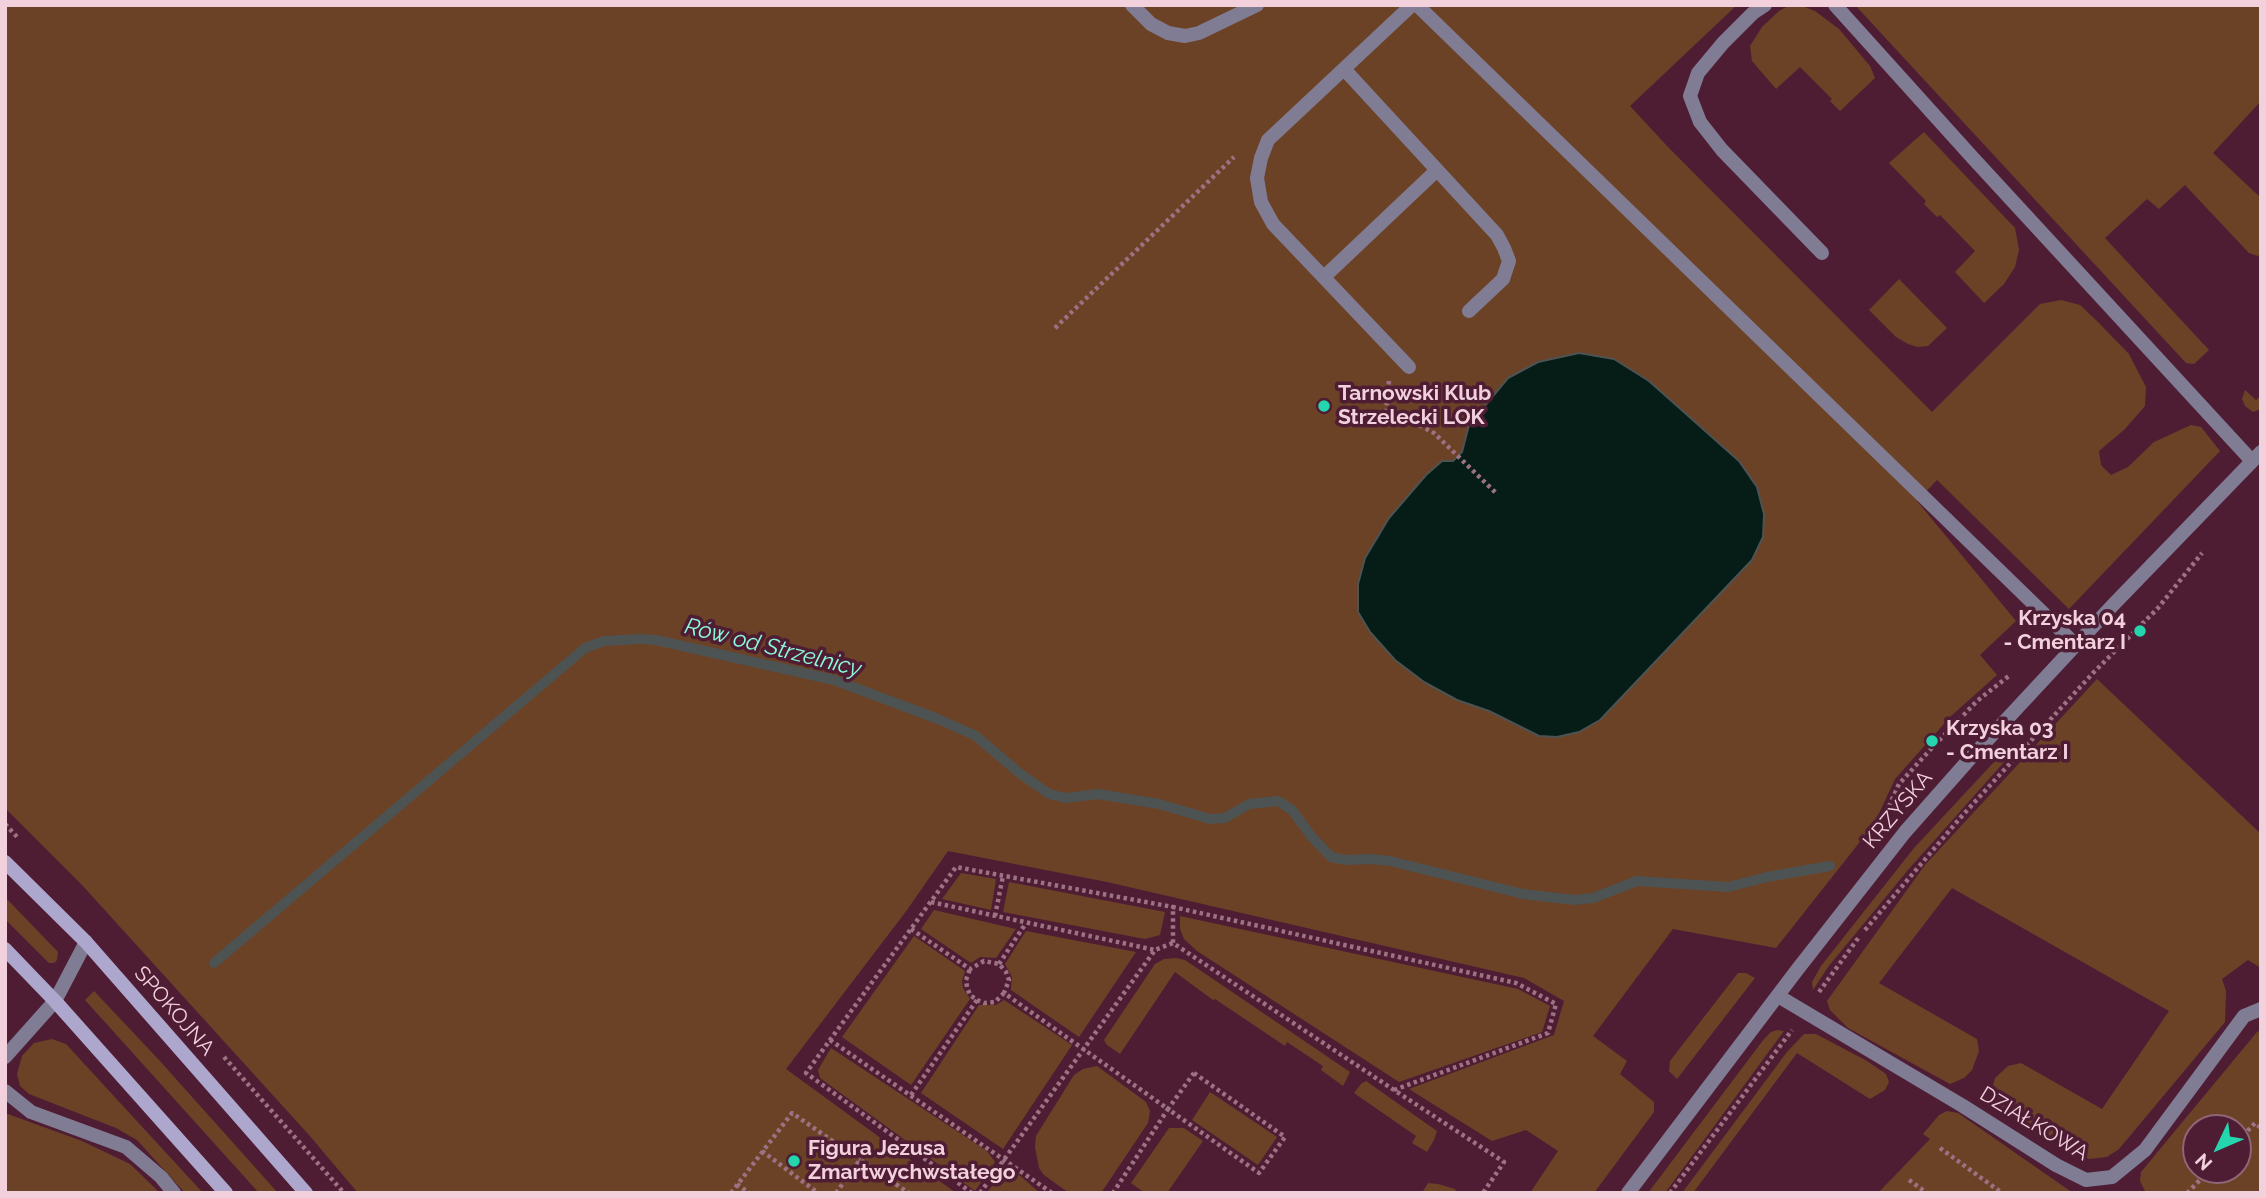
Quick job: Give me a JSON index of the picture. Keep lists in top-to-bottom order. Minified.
{"streets":{"main road":["SPOKOJNA"],"street":["KRZYSKA","DZIAŁKOWA"]},"crossings":[["KRZYSKA","DZIAŁKOWA"]],"water":["Rów od Strzelnicy"],"places":["Tarnowski Klub Strzelecki LOK","Krzyska 04 - Cmentarz I","Krzyska 03 - Cmentarz I","Figura Jezusa Zmartwychwstałego"],"north":"bottom left"}
